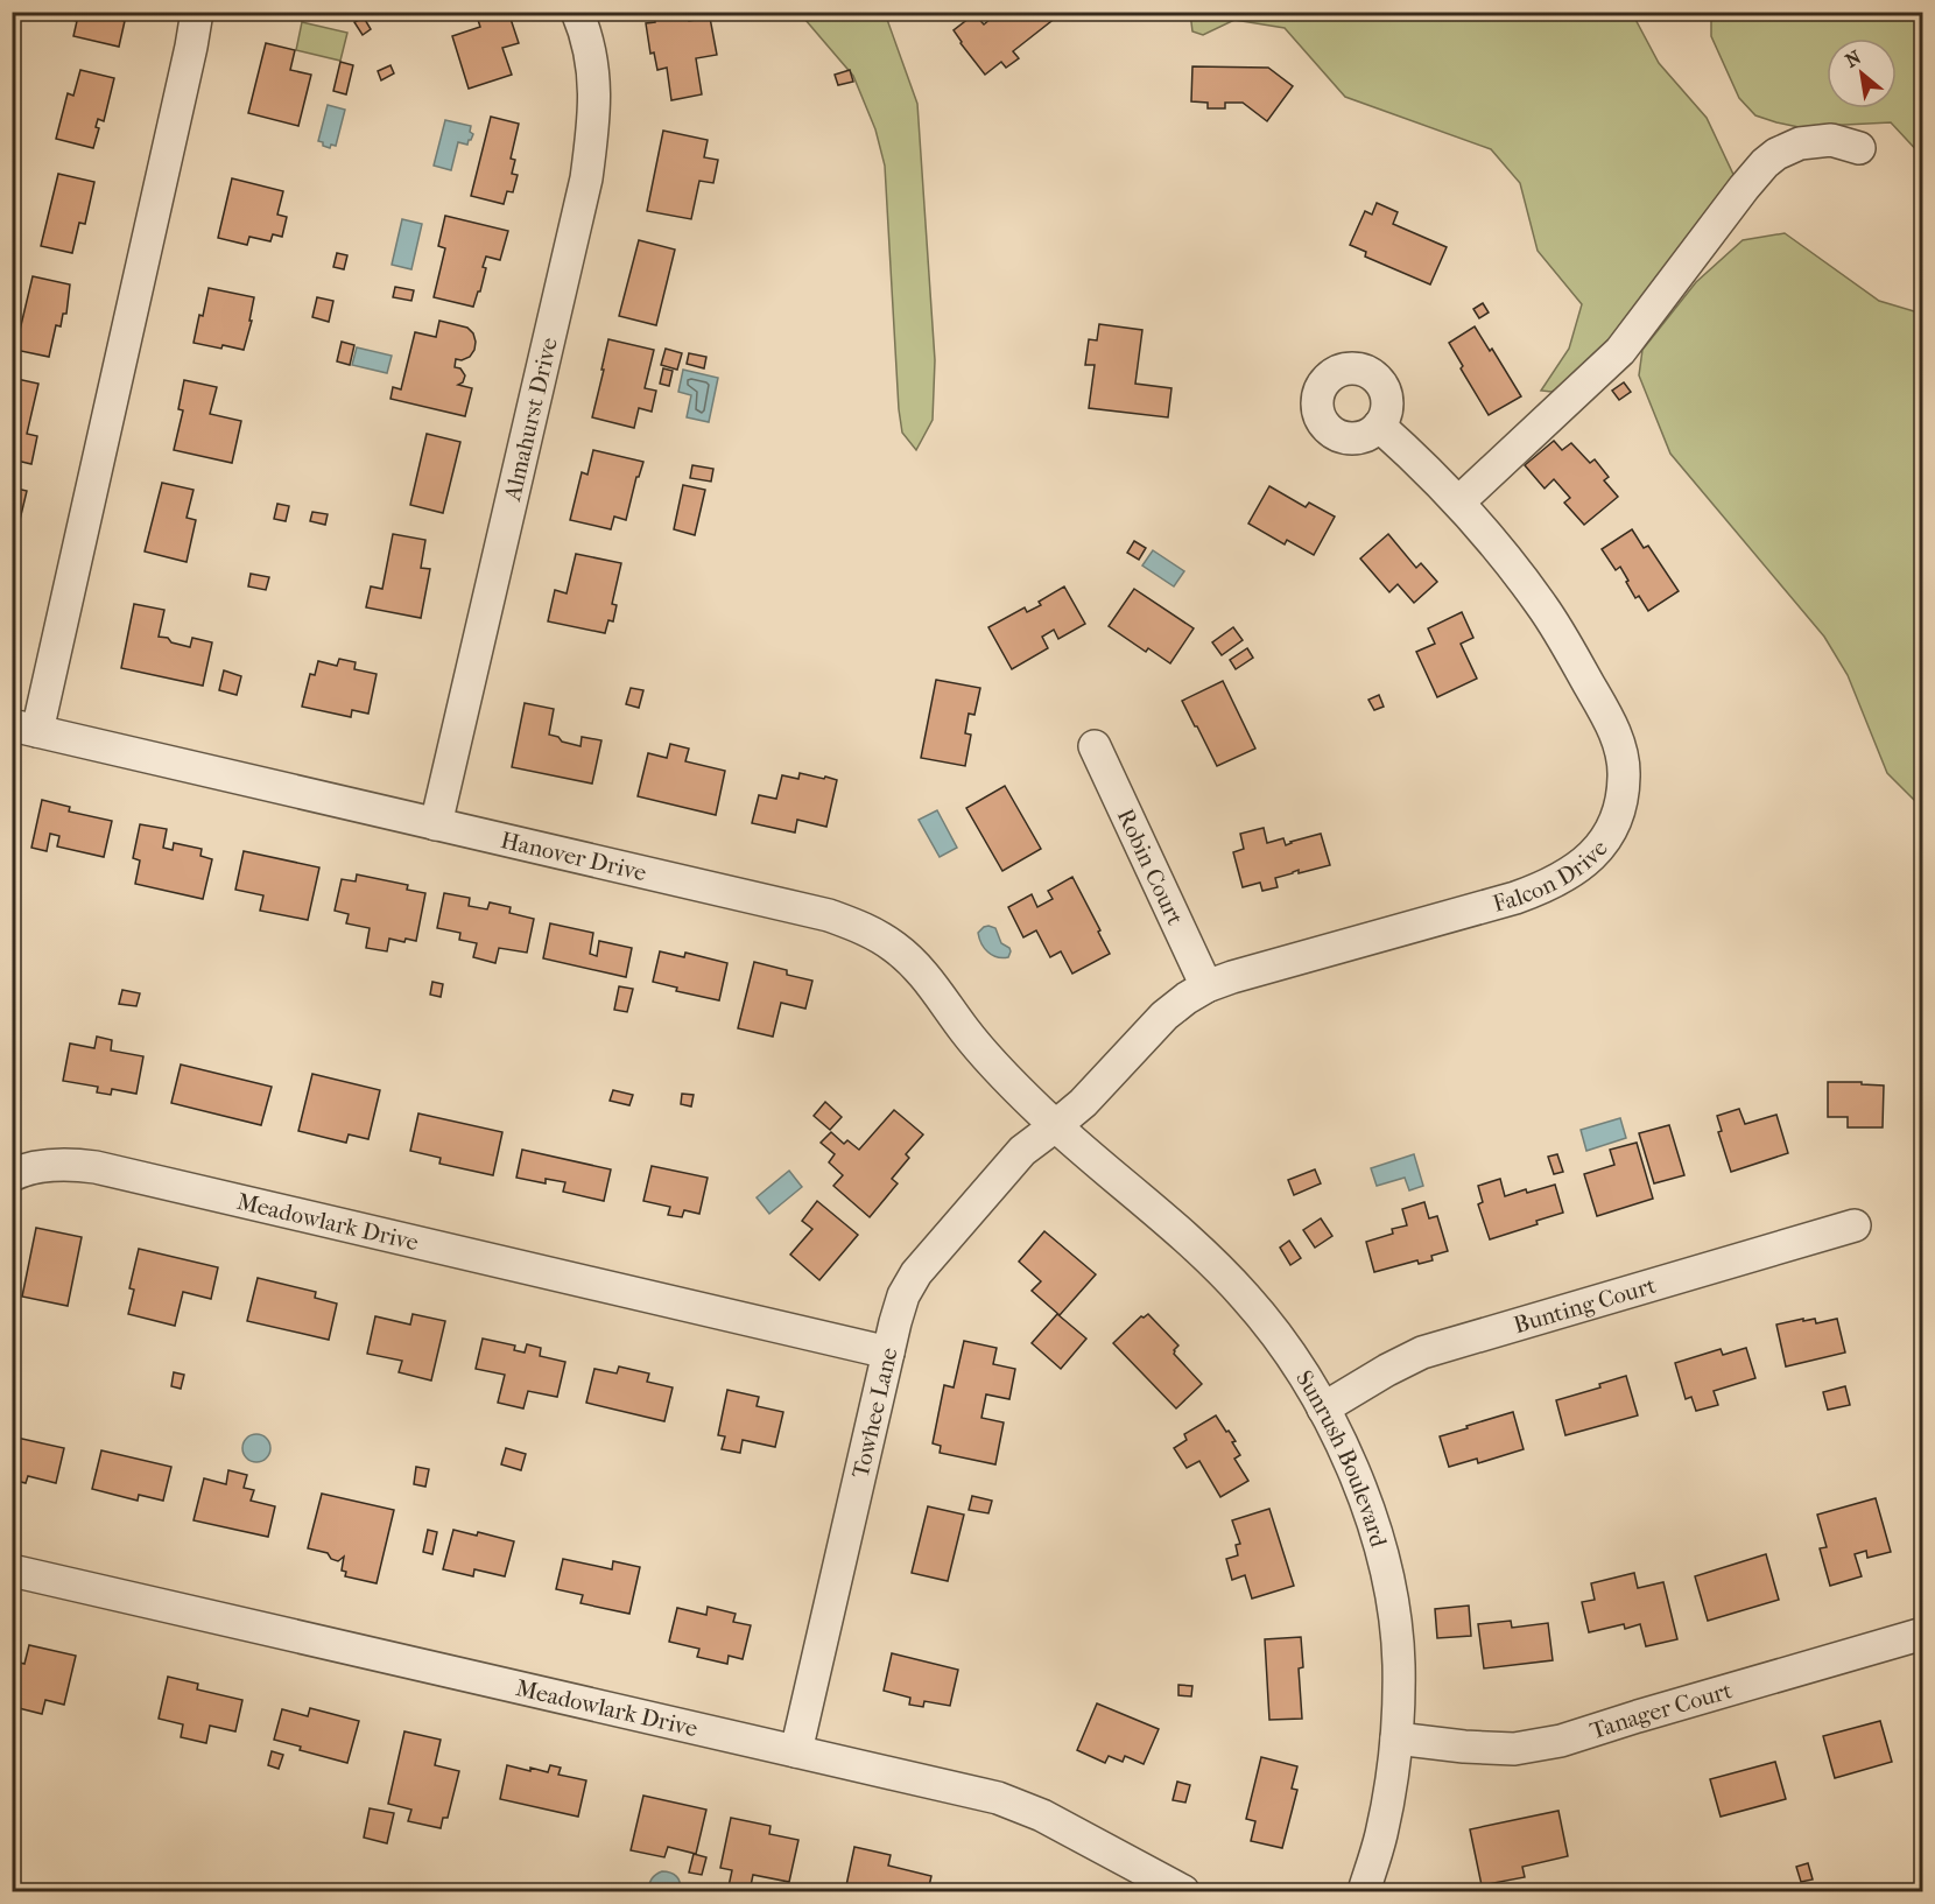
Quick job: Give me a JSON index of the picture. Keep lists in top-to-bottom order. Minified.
{"streets":{"street":["Almahurst Drive","Hanover Drive","Robin Court","Falcon Drive","Meadowlark Drive","Bunting Court","Towhee Lane","Sunrush Boulevard","Tanager Court"]},"crossings":[["Almahurst Drive","Hanover Drive"],["Hanover Drive","Falcon Drive"],["Hanover Drive","Towhee Lane"],["Hanover Drive","Sunrush Boulevard"],["Robin Court","Falcon Drive"],["Falcon Drive","Towhee Lane"],["Falcon Drive","Sunrush Boulevard"],["Meadowlark Drive","Towhee Lane"],["Bunting Court","Sunrush Boulevard"],["Towhee Lane","Sunrush Boulevard"],["Sunrush Boulevard","Tanager Court"]],"north":"top left"}
